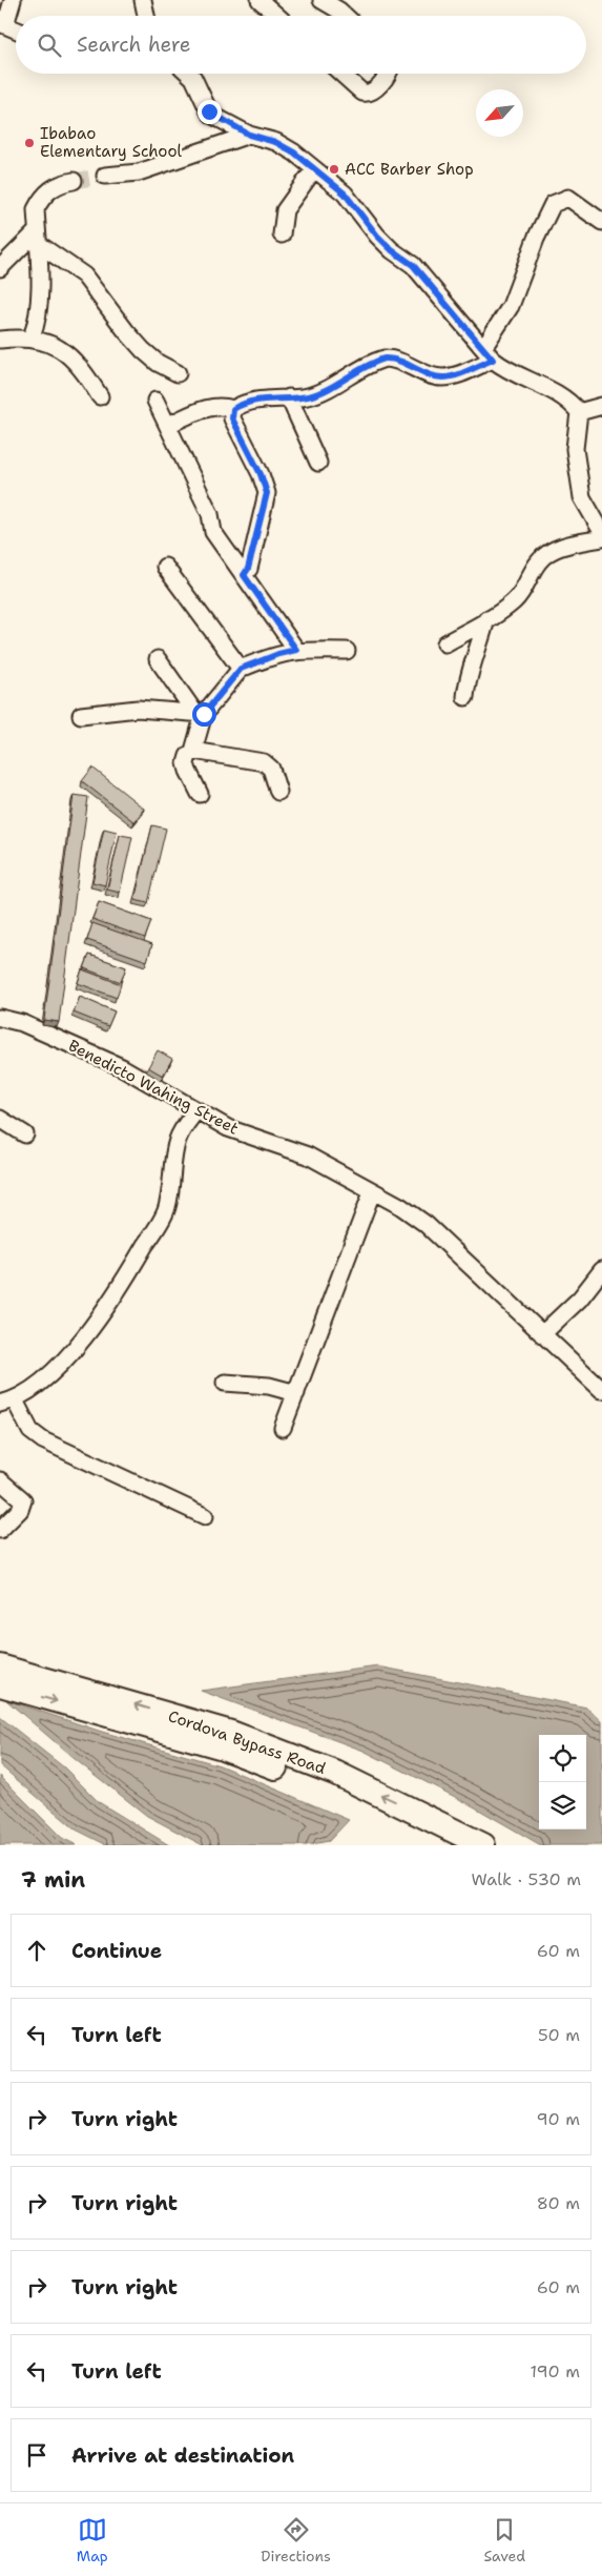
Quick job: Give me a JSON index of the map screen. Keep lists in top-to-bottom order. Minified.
{"streets":{"main road":["Cordova Bypass Road"],"street":["Benedicto Wahing Street"]},"places":["Ibabao Elementary School","ACC Barber Shop"],"north":"bottom left","page":{"search":"Search here","heading":["7 min","Walk · 530 m"],"list":[["Continue","60 m"],["Turn left","50 m"],["Turn right","90 m"],["Turn right","80 m"],["Turn right","60 m"],["Turn left","190 m"],"Arrive at destination"],"nav":["Map","Directions","Saved"]}}
